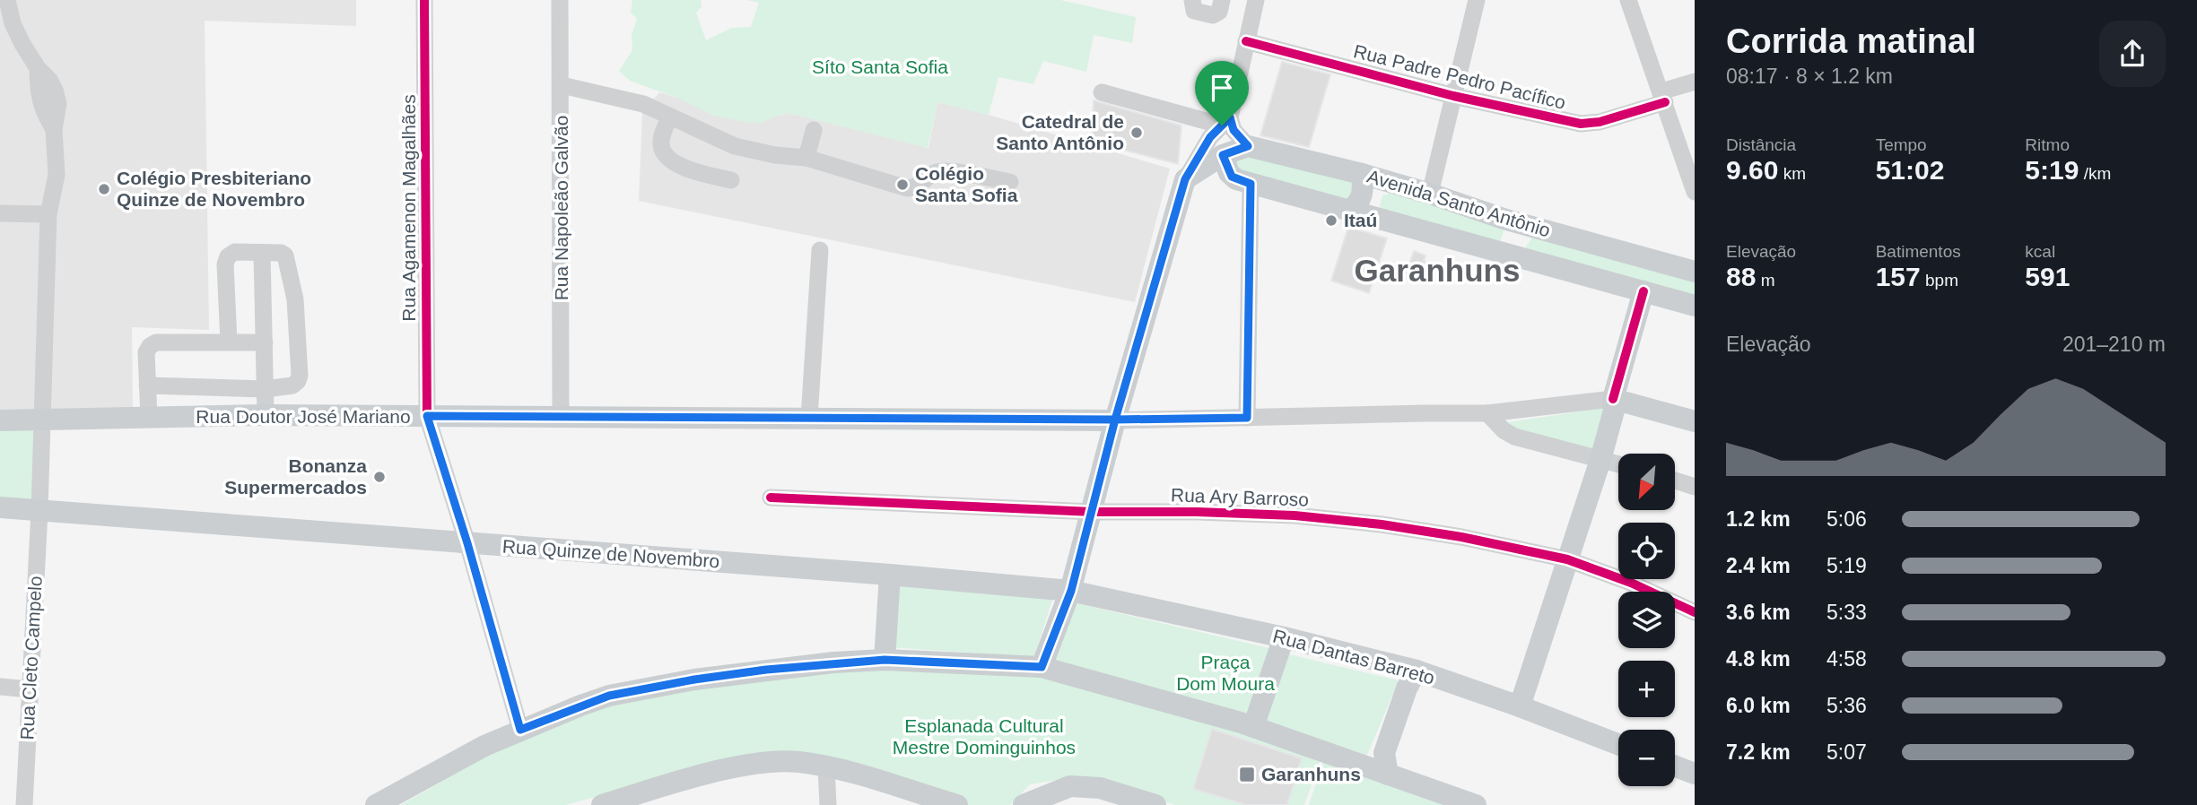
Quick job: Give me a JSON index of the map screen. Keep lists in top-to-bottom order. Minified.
{"streets":{"main road":["Avenida Santo Antônio","Rua Doutor José Mariano","Rua Quinze de Novembro","Rua Dantas Barreto"],"street":["Rua Padre Pedro Pacífico","Rua Agamenon Magalhães","Rua Napoleão Galvão","Rua Ary Barroso","Rua Cleto Campelo"]},"crossings":[["Rua Agamenon Magalhães","Rua Doutor José Mariano"],["Rua Agamenon Magalhães","Rua Quinze de Novembro"],["Rua Napoleão Galvão","Rua Doutor José Mariano"],["Rua Doutor José Mariano","Rua Cleto Campelo"],["Rua Quinze de Novembro","Rua Dantas Barreto"],["Rua Quinze de Novembro","Rua Cleto Campelo"]],"districts":["Garanhuns"],"parks":["Síto Santa Sofia","Praça Dom Moura","Esplanada Cultural Mestre Dominguinhos"],"places":{"other":["Catedral de Santo Antônio","Colégio Santa Sofia","Colégio Presbiteriano Quinze de Novembro","Itaú","Bonanza Supermercados"],"transit":["Garanhuns"]},"north":"bottom left","page":{"heading":["Corrida matinal","08:17 · 8 × 1.2 km"],"stats":[["Distância","9.60 km"],["Tempo","51:02"],["Ritmo","5:19 /km"],["Elevação","88 m"],["Batimentos","157 bpm"],["kcal","591"]],"chart":["Elevação","201–210 m"],"map_buttons":["+","−"],"list":[{"name":"1.2 km","note":"5:06"},{"name":"2.4 km","note":"5:19"},{"name":"3.6 km","note":"5:33"},{"name":"4.8 km","note":"4:58"},{"name":"6.0 km","note":"5:36"},{"name":"7.2 km","note":"5:07"}]}}
